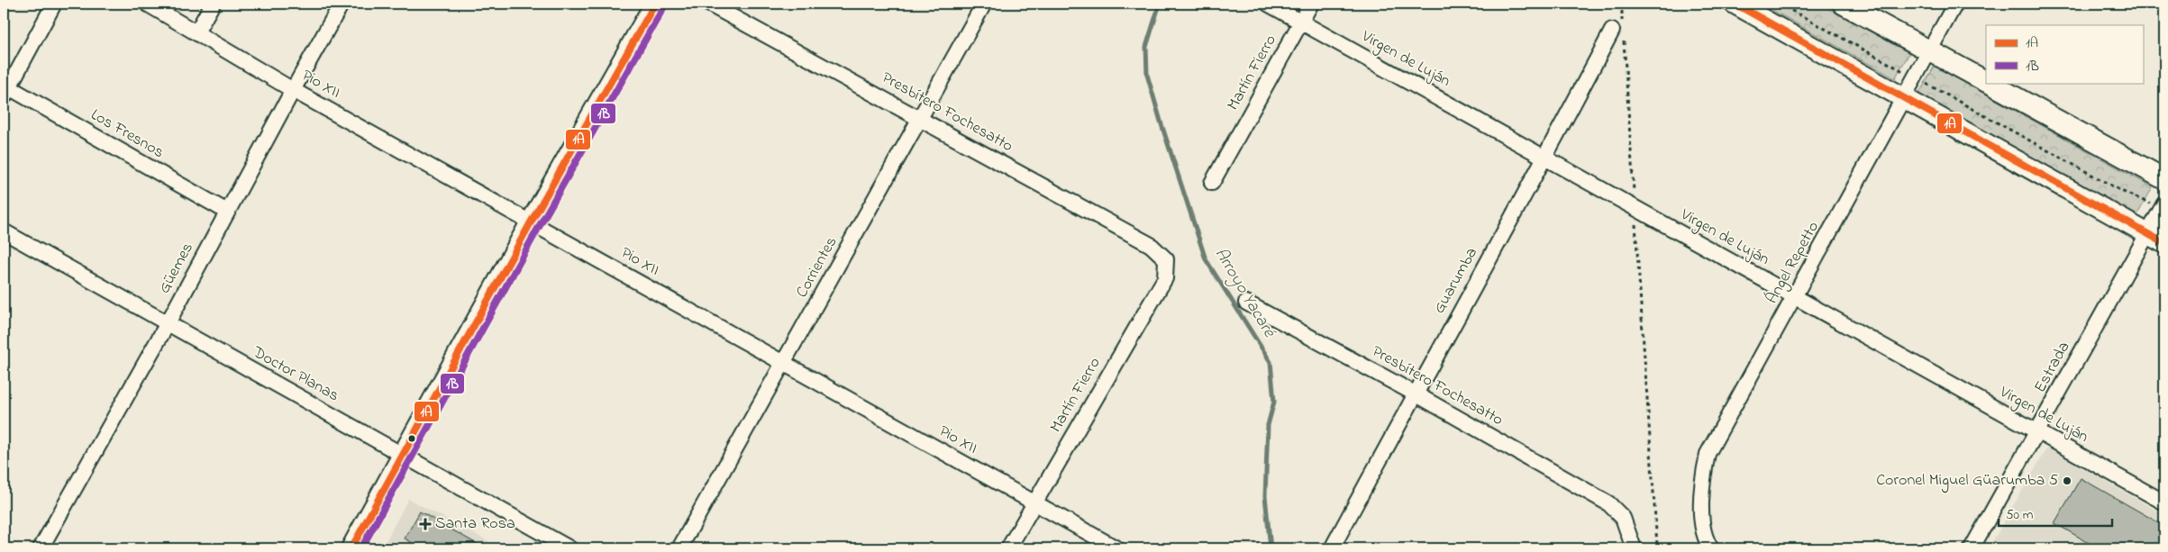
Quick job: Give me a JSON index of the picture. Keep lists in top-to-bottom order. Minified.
{"streets":{"street":["Virgen de Luján","Martín Fierro","Pio XII","Presbítero Fochesatto","Los Fresnos","Ángel Repetto","Corrientes","Güemes","Guarumba","Estrada","Doctor Planas"]},"crossings":[["Virgen de Luján","Martín Fierro"],["Virgen de Luján","Ángel Repetto"],["Virgen de Luján","Guarumba"],["Virgen de Luján","Estrada"],["Martín Fierro","Pio XII"],["Martín Fierro","Presbítero Fochesatto"],["Pio XII","Corrientes"],["Pio XII","Güemes"],["Presbítero Fochesatto","Corrientes"],["Presbítero Fochesatto","Guarumba"],["Los Fresnos","Güemes"],["Güemes","Doctor Planas"]],"water":["Arroyo Yacaré"],"places":{"other":["Coronel Miguel Güarumba 5"],"health":["Santa Rosa"]},"lines":["transit line 1A","transit line 1B"],"legend":["1A","1B"],"scale_bar":"50 m"}
